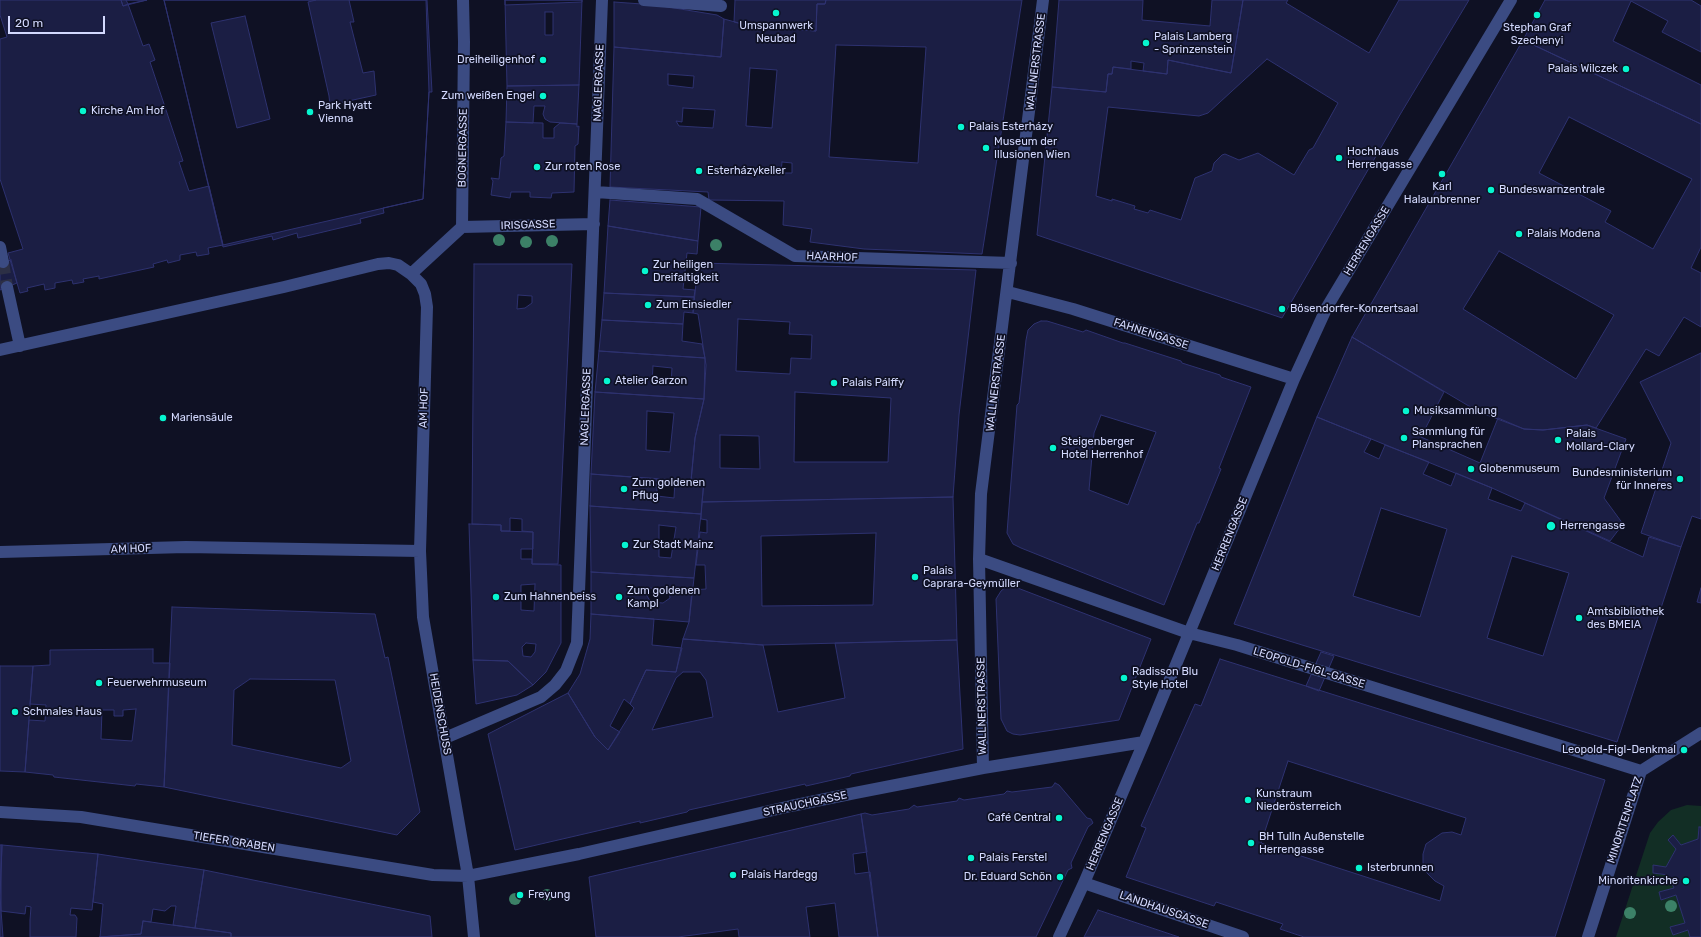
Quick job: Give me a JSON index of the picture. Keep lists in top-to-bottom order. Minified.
{"streets":{"street":["WALLNERSTRASSE","NAGLERGASSE","BOGNERGASSE","IRISGASSE","HERRENGASSE","HAARHOF","FAHNENGASSE","AM HOF","LEOPOLD-FIGL-GASSE","HEIDENSCHUSS","STRAUCHGASSE","MINORITENPLATZ","TIEFER GRABEN","LANDHAUSGASSE"]},"crossings":[["WALLNERSTRASSE","HAARHOF"],["WALLNERSTRASSE","FAHNENGASSE"],["WALLNERSTRASSE","LEOPOLD-FIGL-GASSE"],["WALLNERSTRASSE","STRAUCHGASSE"],["NAGLERGASSE","IRISGASSE"],["NAGLERGASSE","HAARHOF"],["NAGLERGASSE","HEIDENSCHUSS"],["BOGNERGASSE","IRISGASSE"],["HERRENGASSE","FAHNENGASSE"],["HERRENGASSE","LEOPOLD-FIGL-GASSE"],["HERRENGASSE","STRAUCHGASSE"],["HERRENGASSE","LANDHAUSGASSE"],["AM HOF","HEIDENSCHUSS"],["LEOPOLD-FIGL-GASSE","MINORITENPLATZ"],["HEIDENSCHUSS","STRAUCHGASSE"],["HEIDENSCHUSS","TIEFER GRABEN"],["STRAUCHGASSE","TIEFER GRABEN"]],"places":["Umspannwerk Neubad","Stephan Graf Szechenyi","Palais Lamberg - Sprinzenstein","Dreiheiligenhof","Palais Wilczek","Zum weißen Engel","Kirche Am Hof","Park Hyatt Vienna","Palais Esterházy","Museum der Illusionen Wien","Hochhaus Herrengasse","Zur roten Rose","Esterházykeller","Karl Halaunbrenner","Bundeswarnzentrale","Palais Modena","Zur heiligen Dreifaltigkeit","Zum Einsiedler","Bösendorfer-Konzertsaal","Atelier Garzon","Palais Pálffy","Musiksammlung","Mariensäule","Sammlung für Plansprachen","Palais Mollard-Clary","Steigenberger Hotel Herrenhof","Globenmuseum","Bundesministerium für Inneres","Zum goldenen Pflug","Herrengasse","Zur Stadt Mainz","Palais Caprara-Geymüller","Zum Hahnenbeiss","Zum goldenen Kampl","Amtsbibliothek des BMEIA","Radisson Blu Style Hotel","Feuerwehrmuseum","Schmales Haus","Leopold-Figl-Denkmal","Kunstraum Niederösterreich","Café Central","BH Tulln Außenstelle Herrengasse","Palais Ferstel","Isterbrunnen","Palais Hardegg","Dr. Eduard Schön","Minoritenkirche","Freyung"],"scale_bar":"20 m"}
